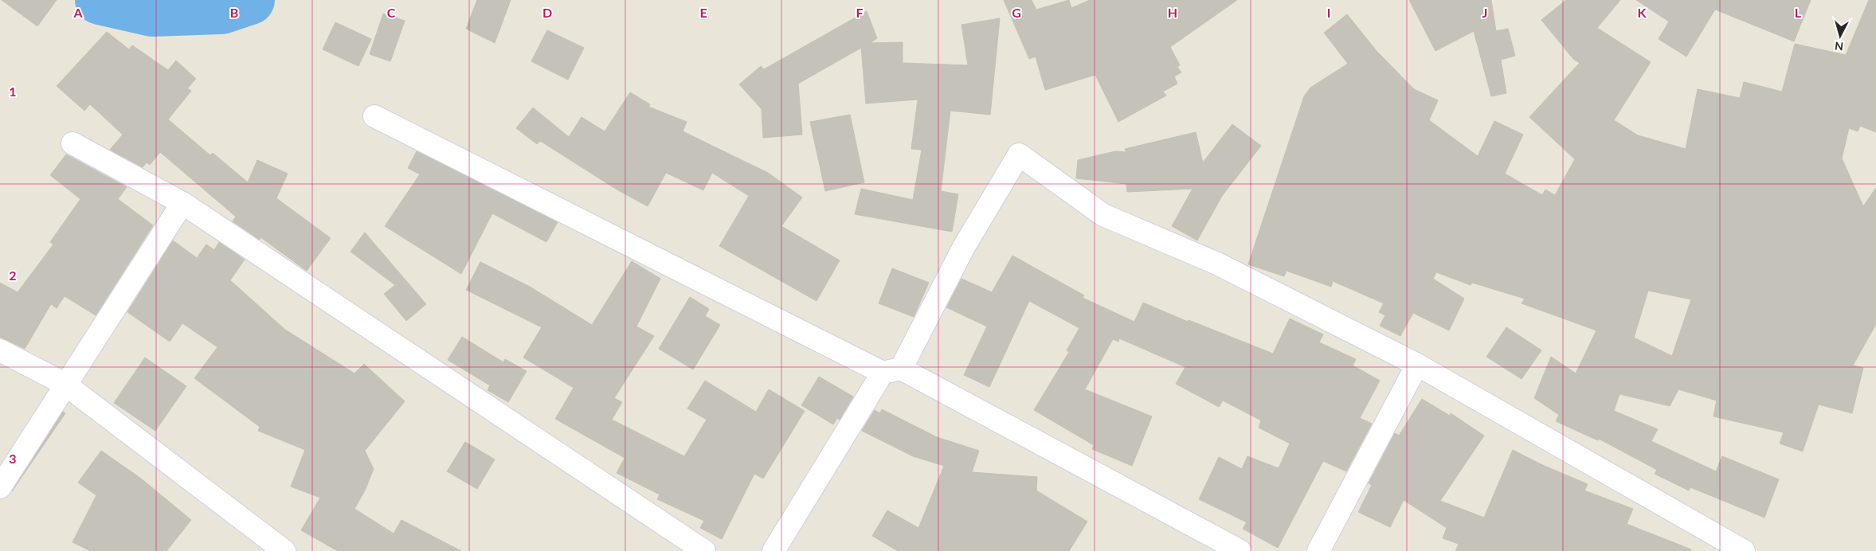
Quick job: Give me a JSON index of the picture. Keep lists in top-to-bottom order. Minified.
{"north":"bottom","grid":{"columns":["A","B","C","D","E","F","G","H","I","J","K","L"],"rows":["1","2","3"]}}
